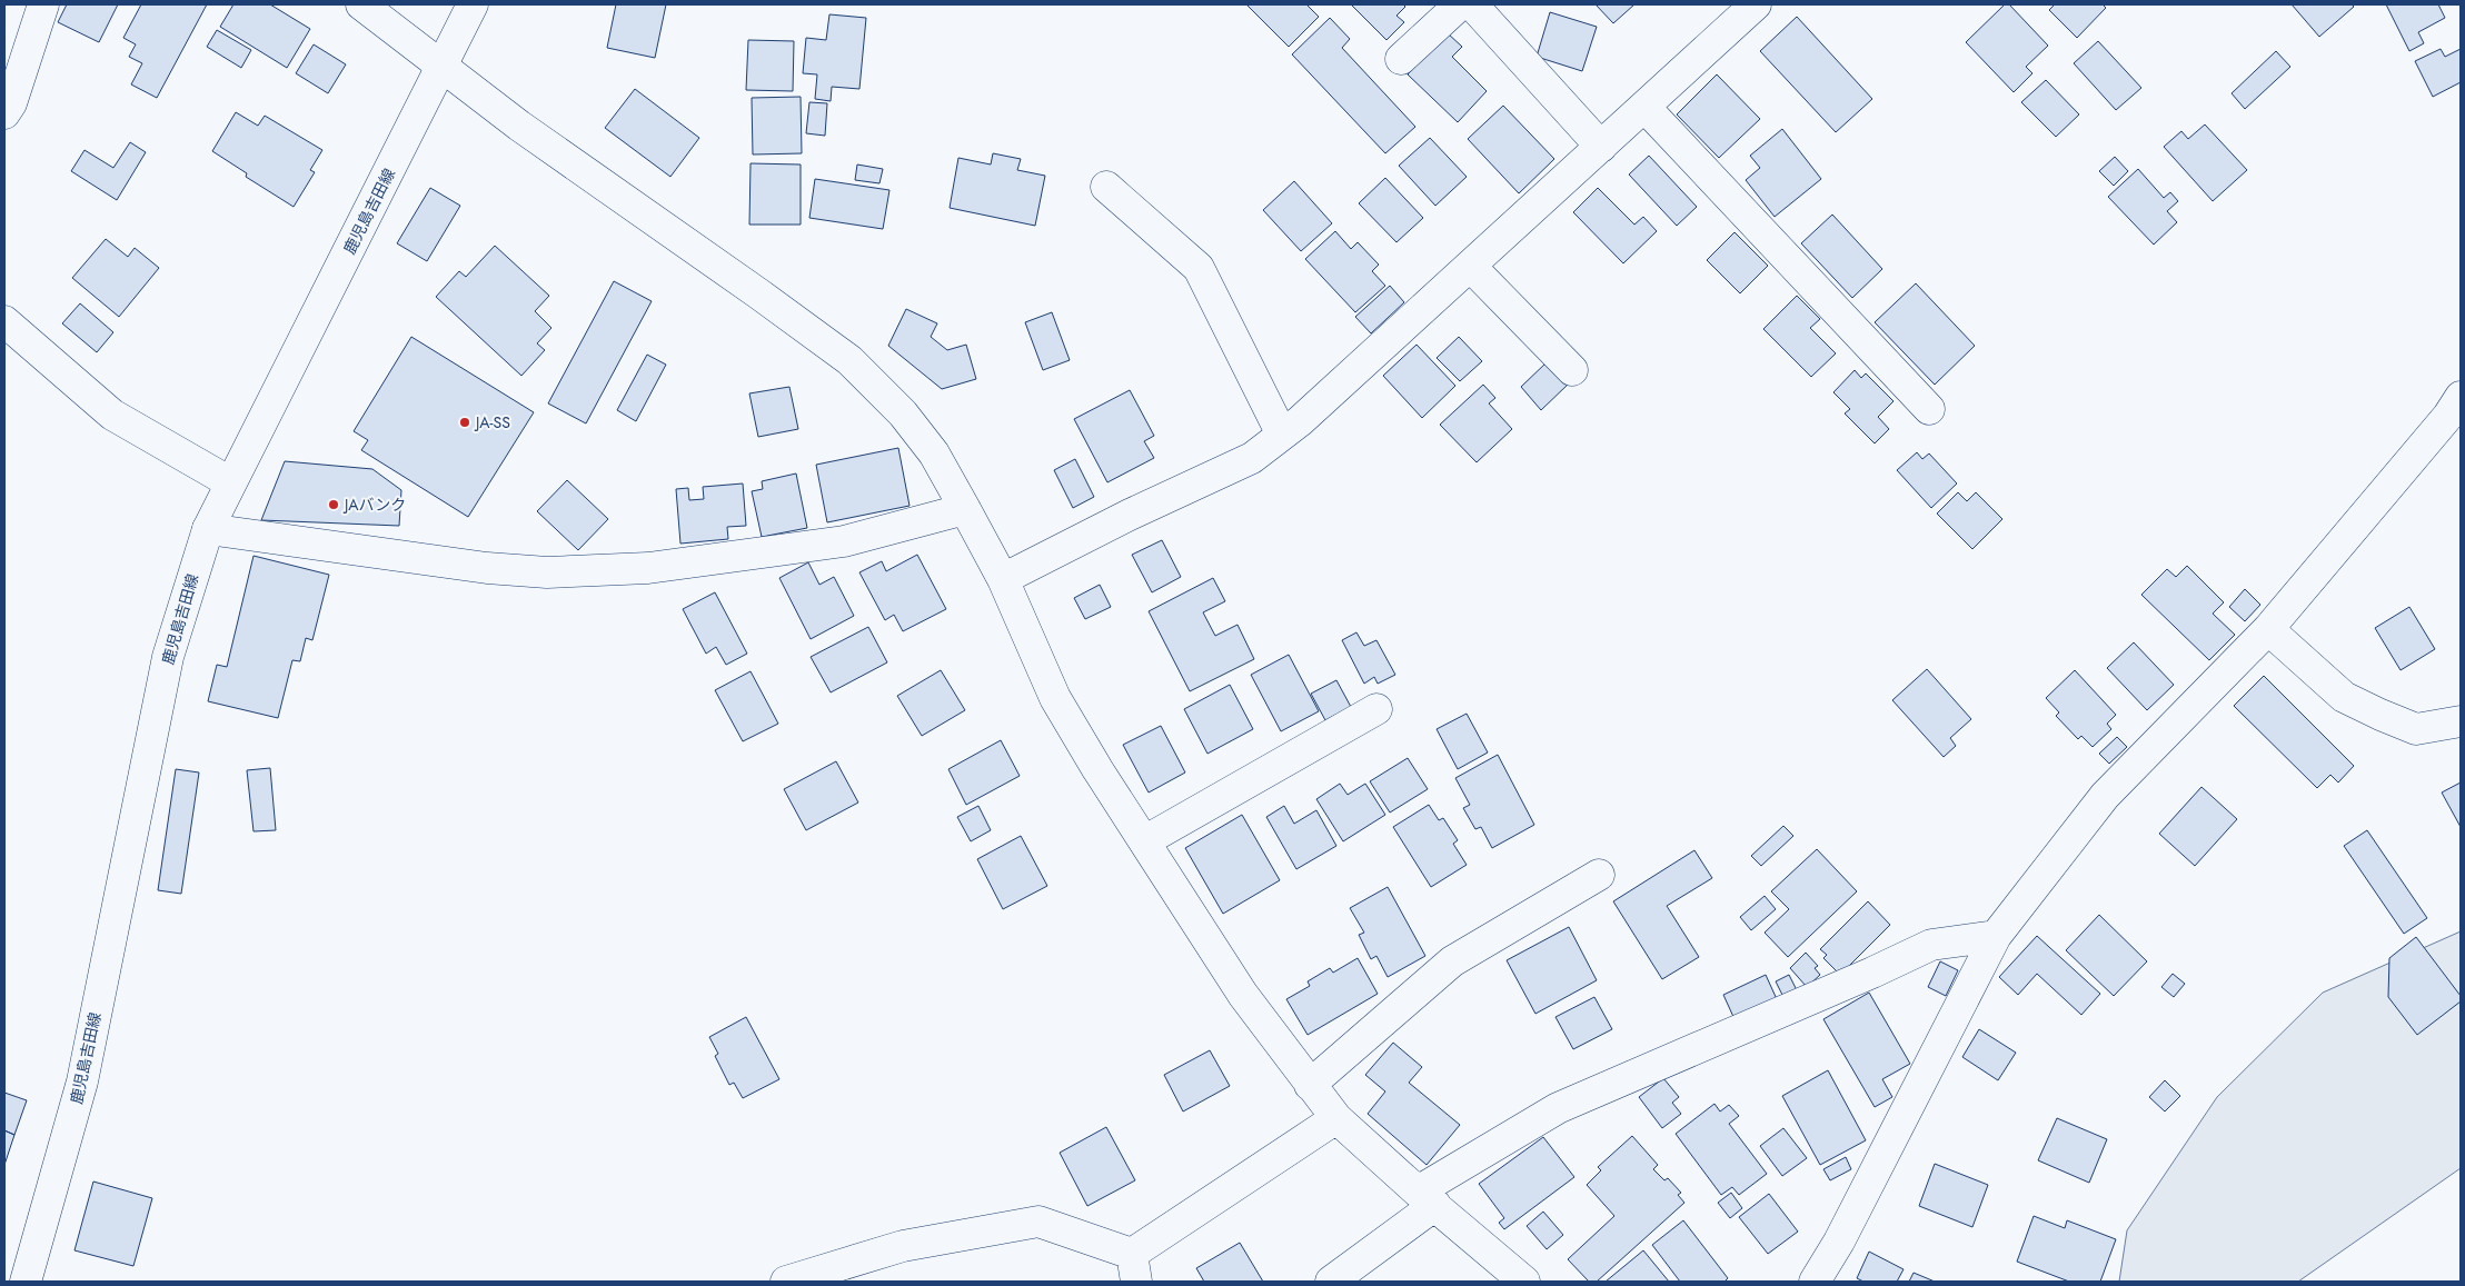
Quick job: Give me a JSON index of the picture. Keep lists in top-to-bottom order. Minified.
{"streets":{"street":["鹿児島吉田線"]},"places":["JA-SS","JAバンク"]}
